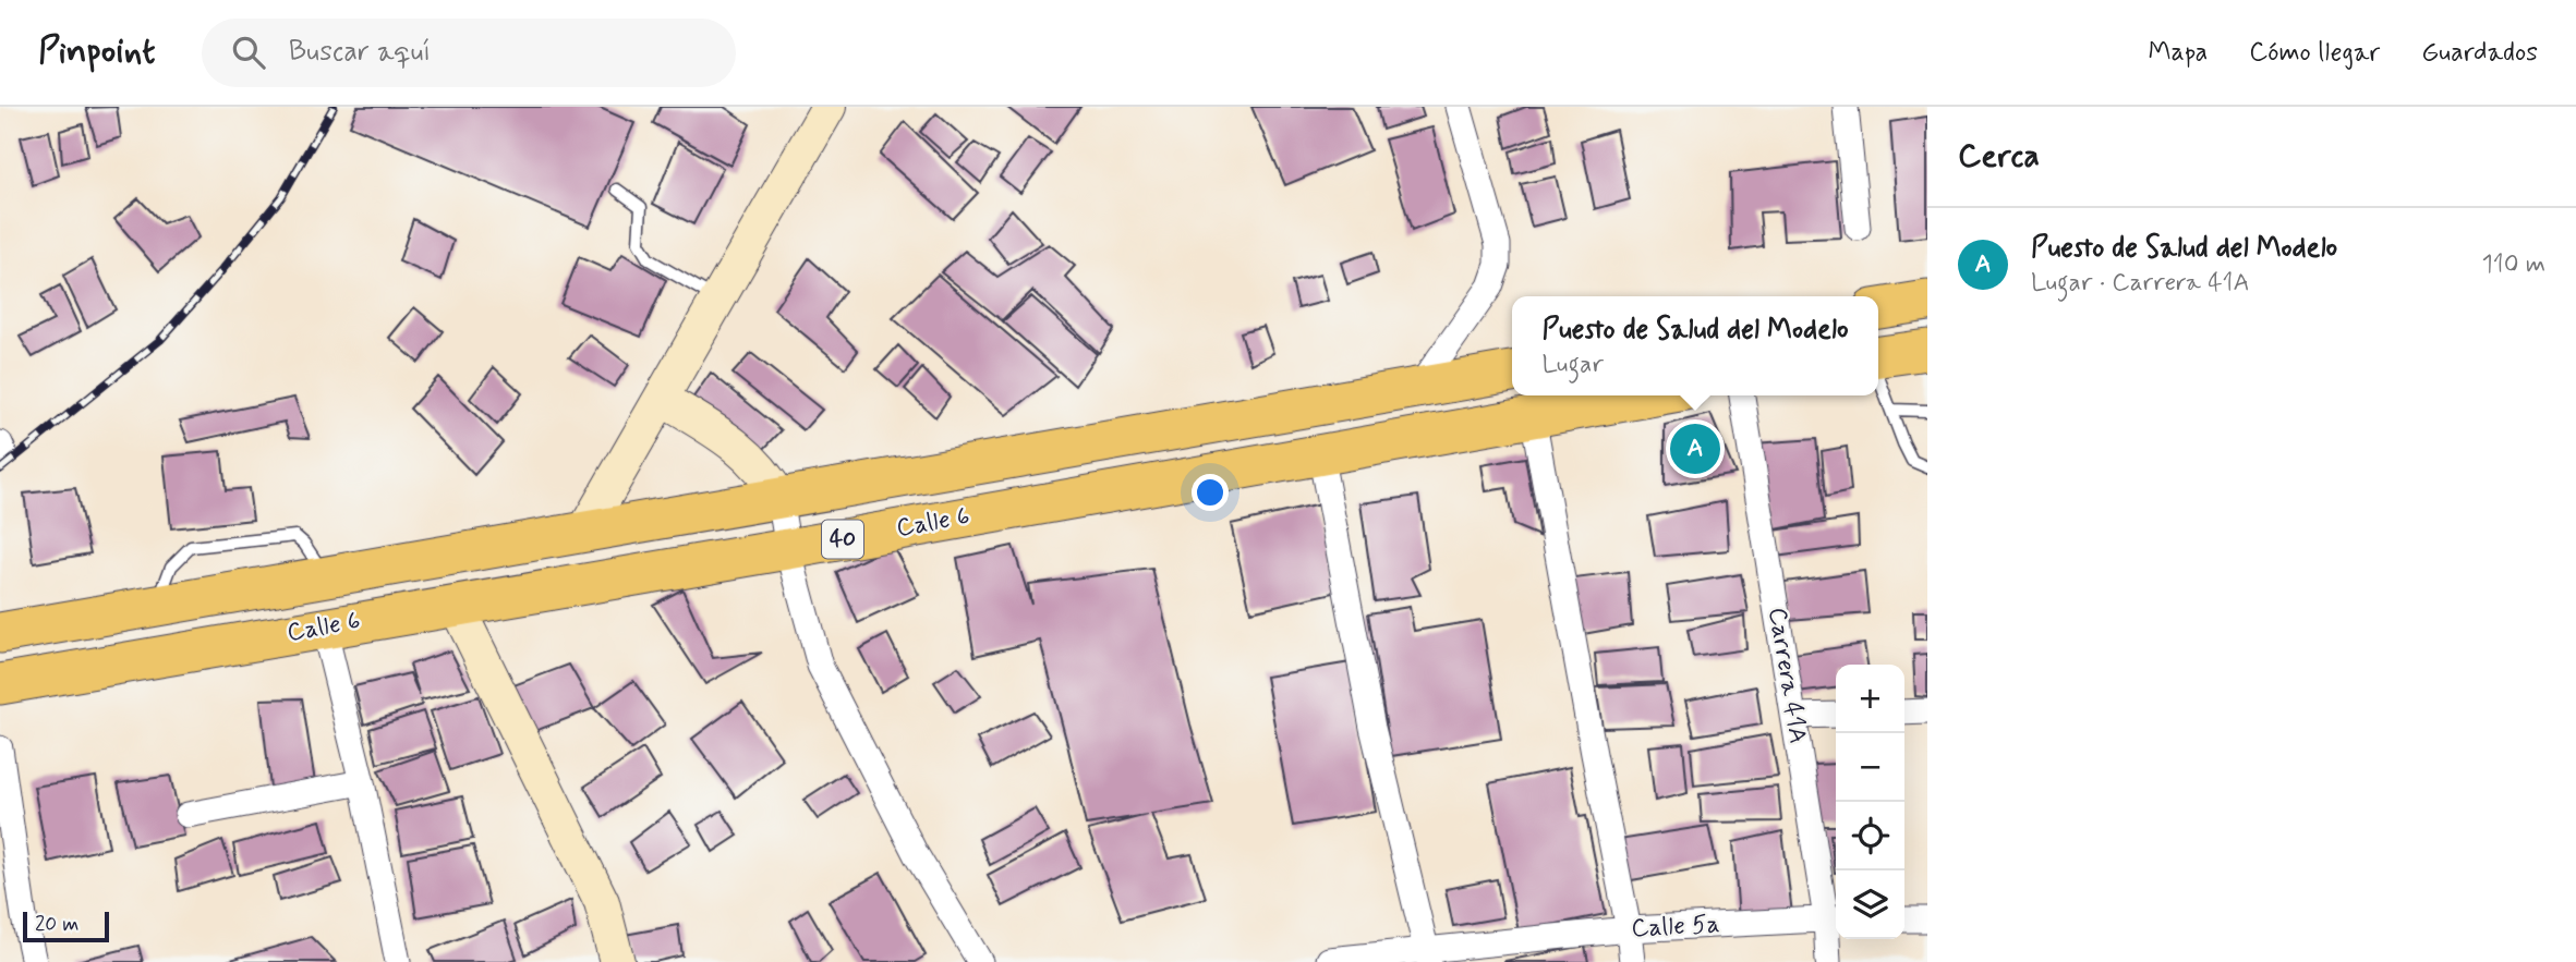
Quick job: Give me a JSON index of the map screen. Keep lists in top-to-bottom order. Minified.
{"streets":{"highway":["Calle 6","40"],"street":["Carrera 41A","Calle 5a"]},"crossings":[["Carrera 41A","Calle 5a"]],"scale_bar":"20 m","page":{"header":"Pinpoint","search":"Buscar aquí","nav":["Mapa","Cómo llegar","Guardados"],"heading":"Cerca","list":[{"mark":"A","name":"Puesto de Salud del Modelo","note":"Lugar · Carrera 41A","value":"110 m"}],"popup":["Puesto de Salud del Modelo","Lugar"],"pins":"A","map_buttons":["+","−"],"scale":"20 m"}}
